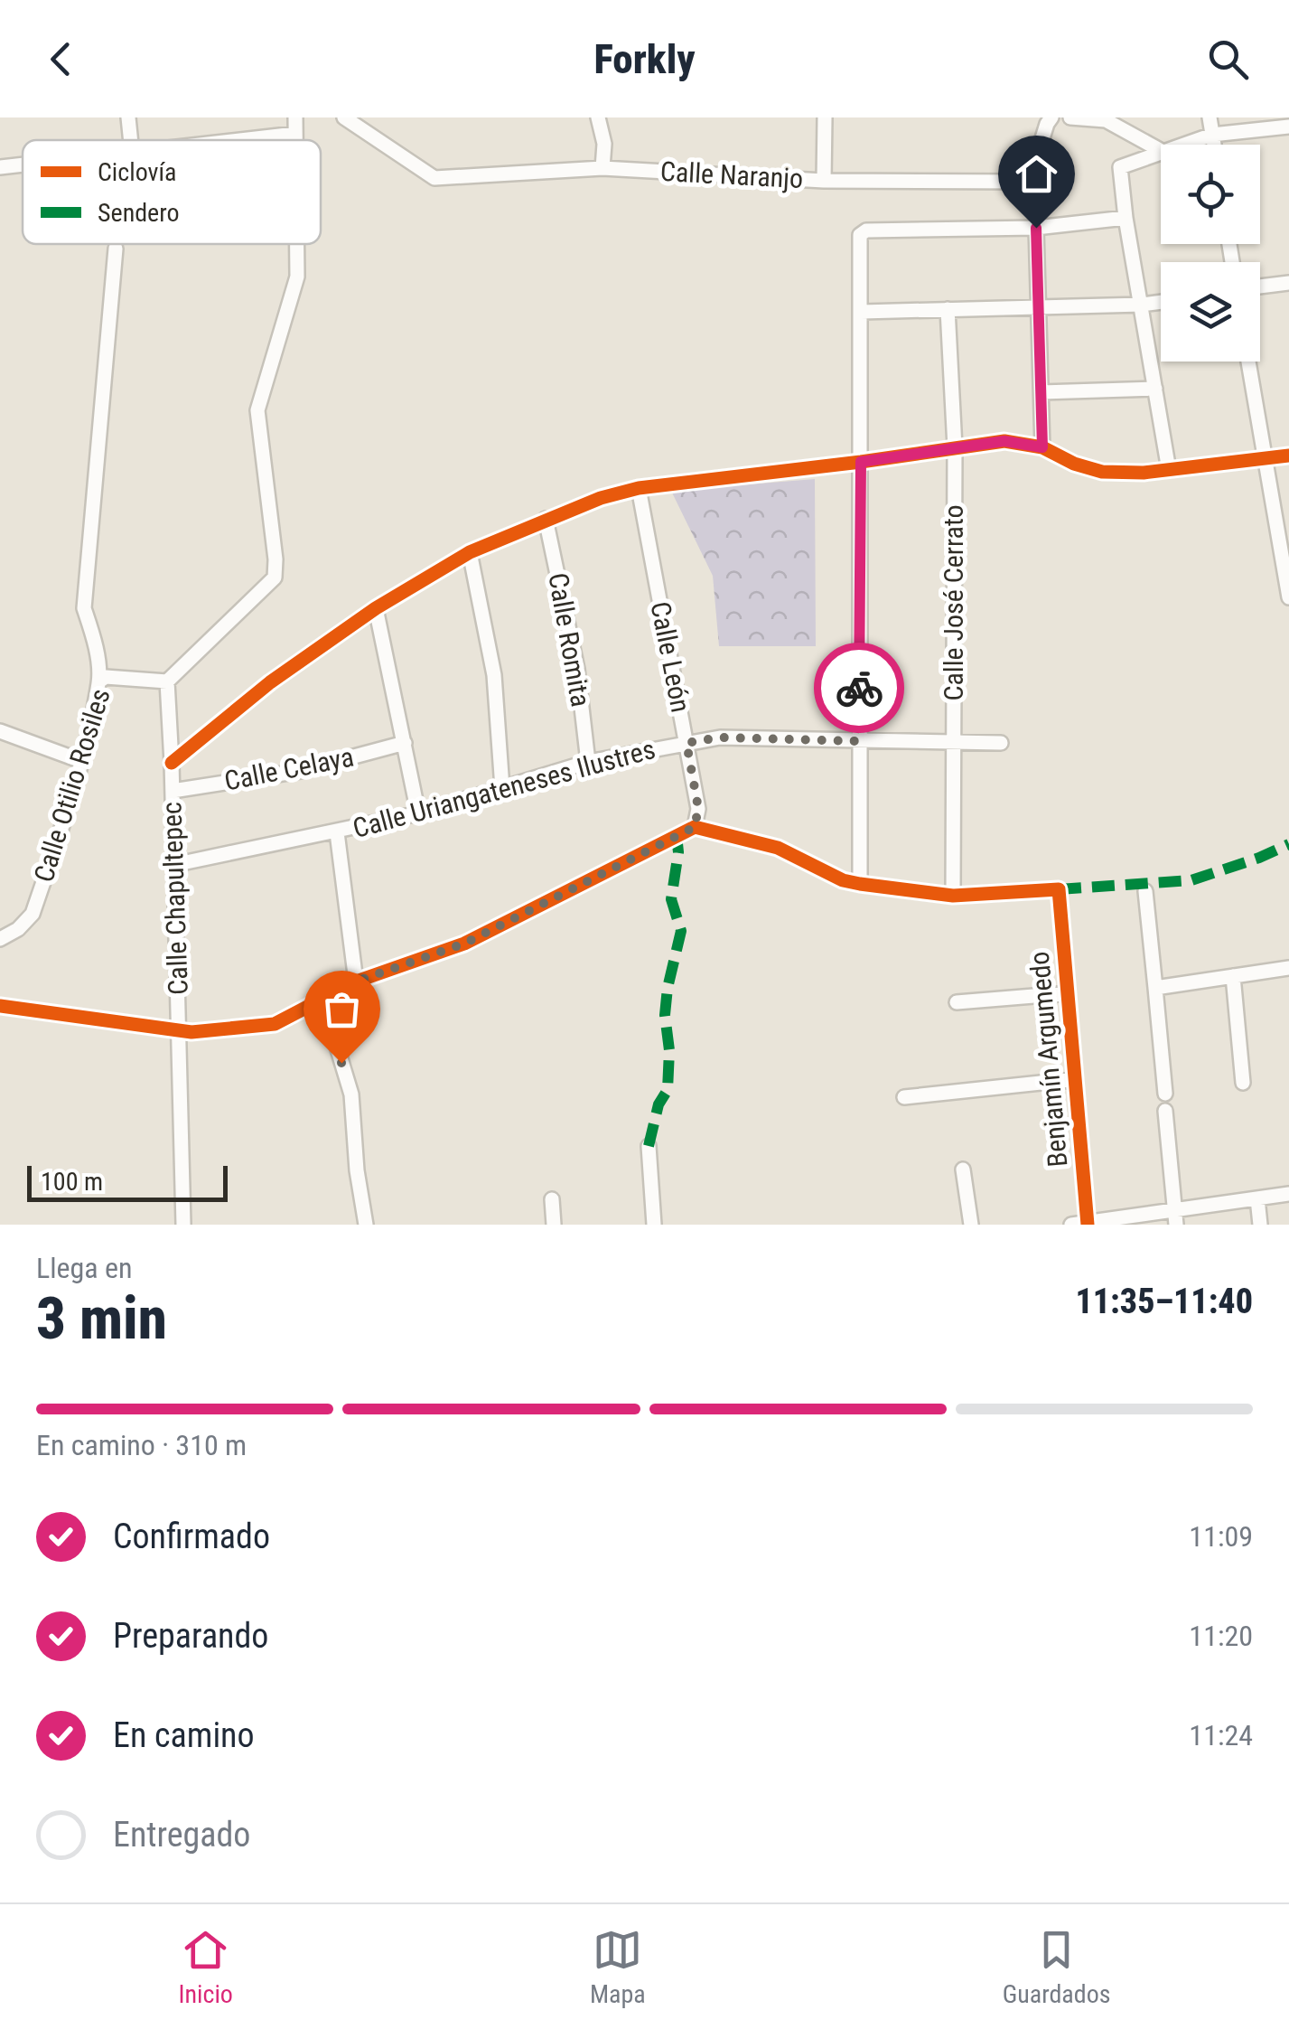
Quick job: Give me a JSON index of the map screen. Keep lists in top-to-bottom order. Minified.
{"streets":{"street":["Calle Naranjo","Calle José Cerrato","Calle Romita","Calle León","Calle Celaya","Calle Otilio Rosiles","Calle Uriangateneses Ilustres","Calle Chapultepec","Benjamín Argumedo"]},"crossings":[["Calle José Cerrato","Calle Uriangateneses Ilustres"],["Calle José Cerrato","Benjamín Argumedo"],["Calle Romita","Calle Uriangateneses Ilustres"],["Calle León","Calle Uriangateneses Ilustres"],["Calle Celaya","Calle Chapultepec"],["Calle Otilio Rosiles","Calle Chapultepec"],["Calle Uriangateneses Ilustres","Calle Chapultepec"]],"legend":["Ciclovía","Sendero"],"scale_bar":"100 m","page":{"header":"Forkly","scale":"100 m","heading":["3 min","Llega en","11:35–11:40"],"bar":"En camino · 310 m","list":[["Confirmado","11:09"],["Preparando","11:20"],["En camino","11:24"],"Entregado"],"tabs":["Inicio","Mapa","Guardados"]}}
